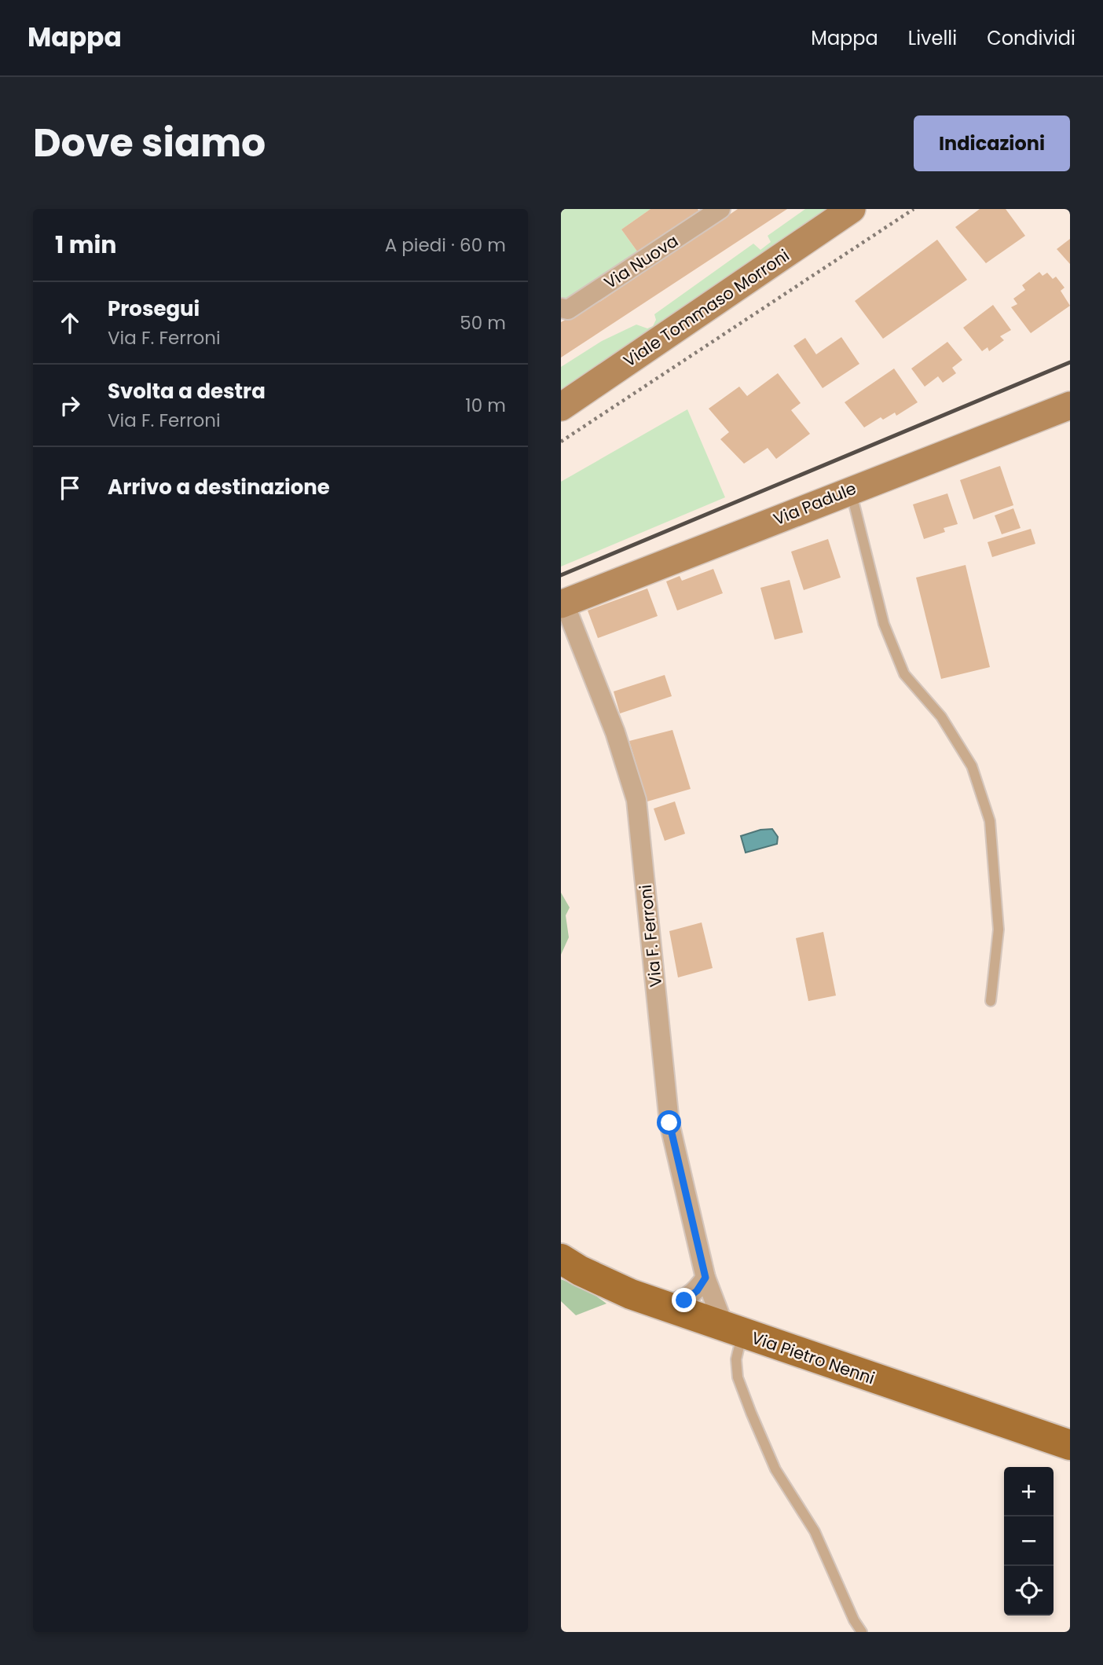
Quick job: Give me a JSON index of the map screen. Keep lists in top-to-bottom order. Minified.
{"streets":{"main road":["Via Pietro Nenni"],"street":["Via Nuova","Viale Tommaso Morroni","Via Padule","Via F. Ferroni"]},"crossings":[["Via Padule","Via F. Ferroni"],["Via F. Ferroni","Via Pietro Nenni"]],"page":{"header":"Mappa","nav":["Mappa","Livelli","Condividi"],"title":"Dove siamo","buttons":"Indicazioni","heading":["1 min","A piedi · 60 m"],"list":[["Prosegui","Via F. Ferroni","50 m"],["Svolta a destra","Via F. Ferroni","10 m"],"Arrivo a destinazione"],"map_buttons":["+","−"]}}
